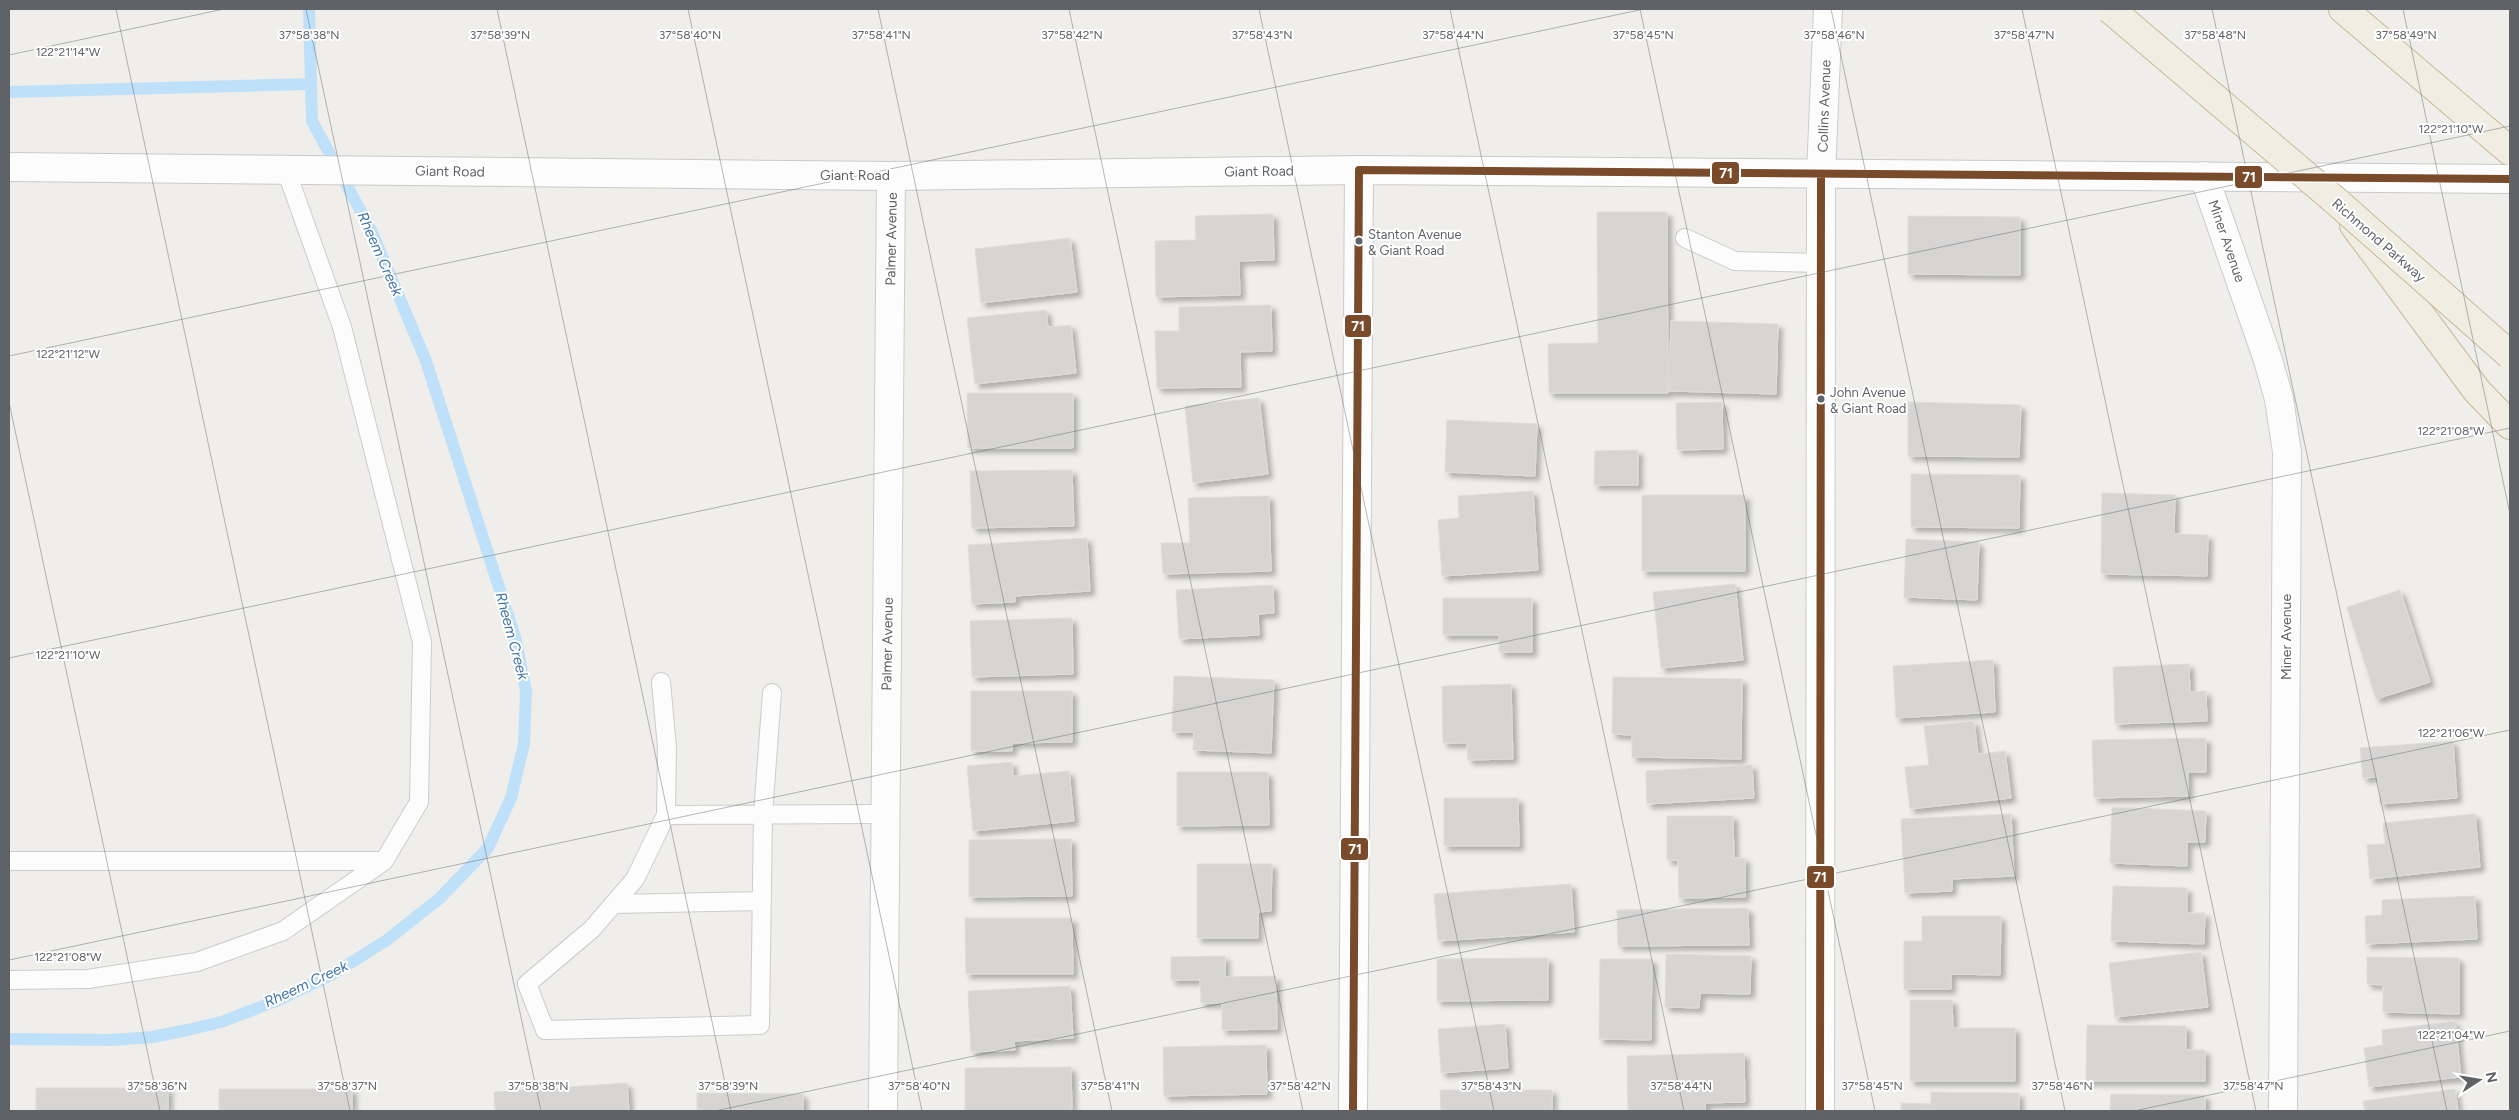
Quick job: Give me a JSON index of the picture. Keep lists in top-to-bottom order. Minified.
{"streets":{"highway":["Richmond Parkway"],"street":["Collins Avenue","Giant Road","Palmer Avenue","Miner Avenue"]},"crossings":[["Collins Avenue","Giant Road"],["Giant Road","Palmer Avenue"],["Giant Road","Miner Avenue"]],"water":["Rheem Creek"],"places":["Stanton Avenue & Giant Road","John Avenue & Giant Road"],"lines":["transit line 71"],"north":"right","coordinates":["37°58'38\"N","37°58'39\"N","37°58'40\"N","37°58'41\"N","37°58'42\"N","37°58'43\"N","37°58'44\"N","37°58'45\"N","37°58'46\"N","37°58'47\"N","37°58'48\"N","37°58'49\"N","122°21'14\"W","122°21'10\"W","122°21'12\"W","122°21'08\"W","122°21'06\"W","122°21'04\"W","37°58'36\"N","37°58'37\"N"]}
